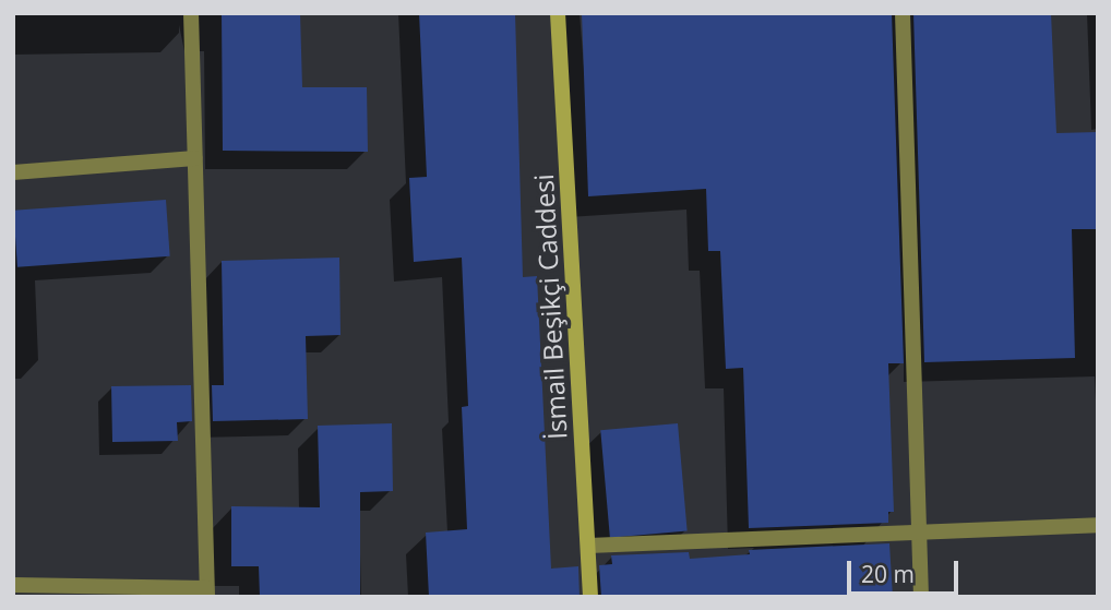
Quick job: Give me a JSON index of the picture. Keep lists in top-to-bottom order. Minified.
{"streets":{"street":["İsmail Beşikçi Caddesi"]},"scale_bar":"20 m"}
